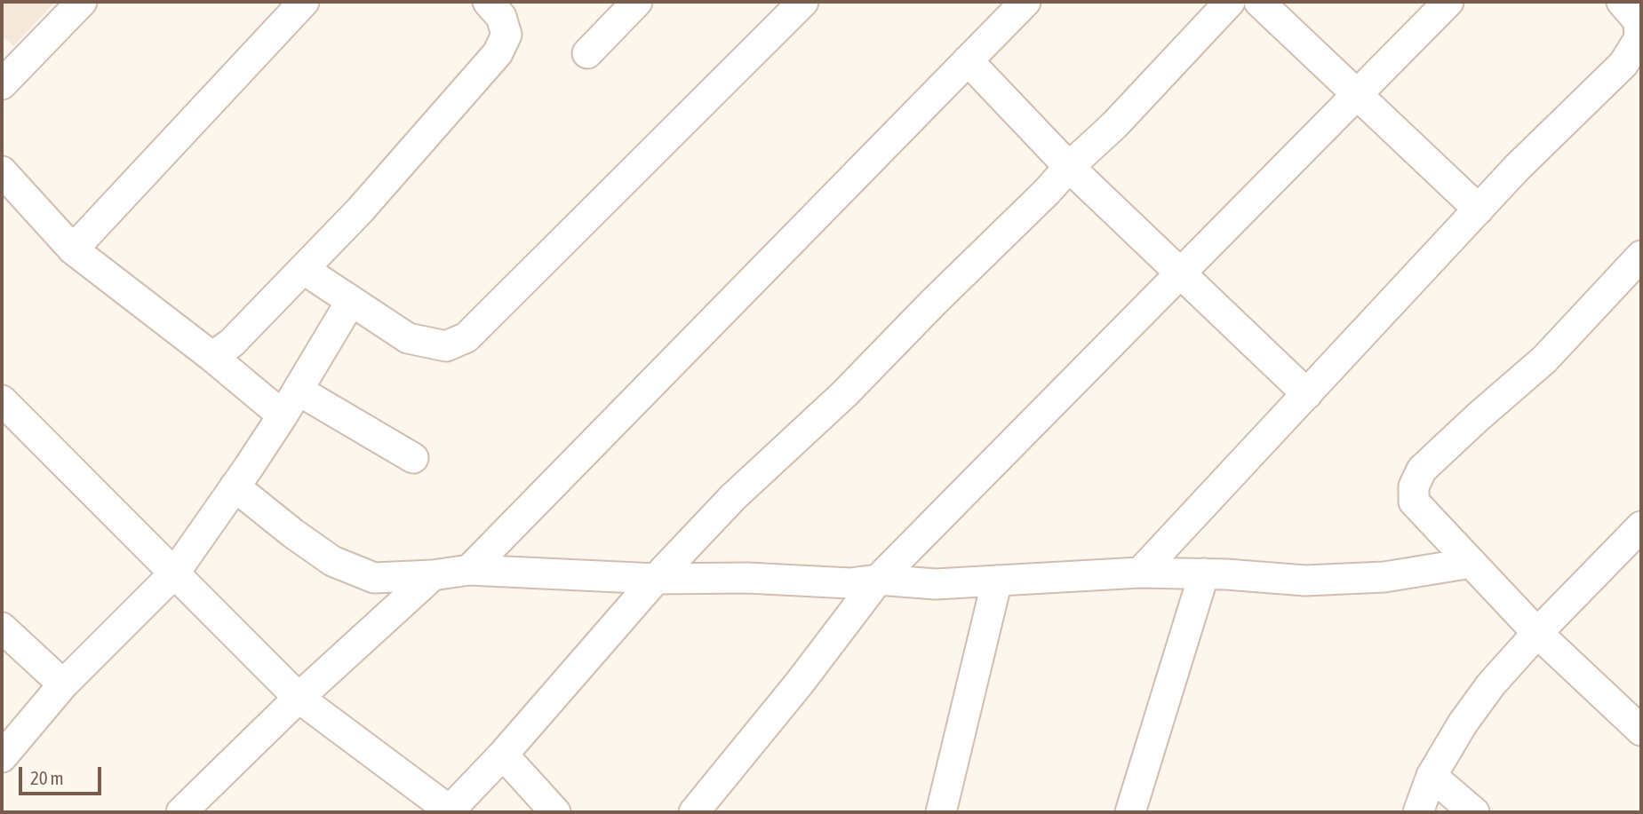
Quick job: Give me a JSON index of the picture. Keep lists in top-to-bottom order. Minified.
{"scale_bar":"20 m"}
